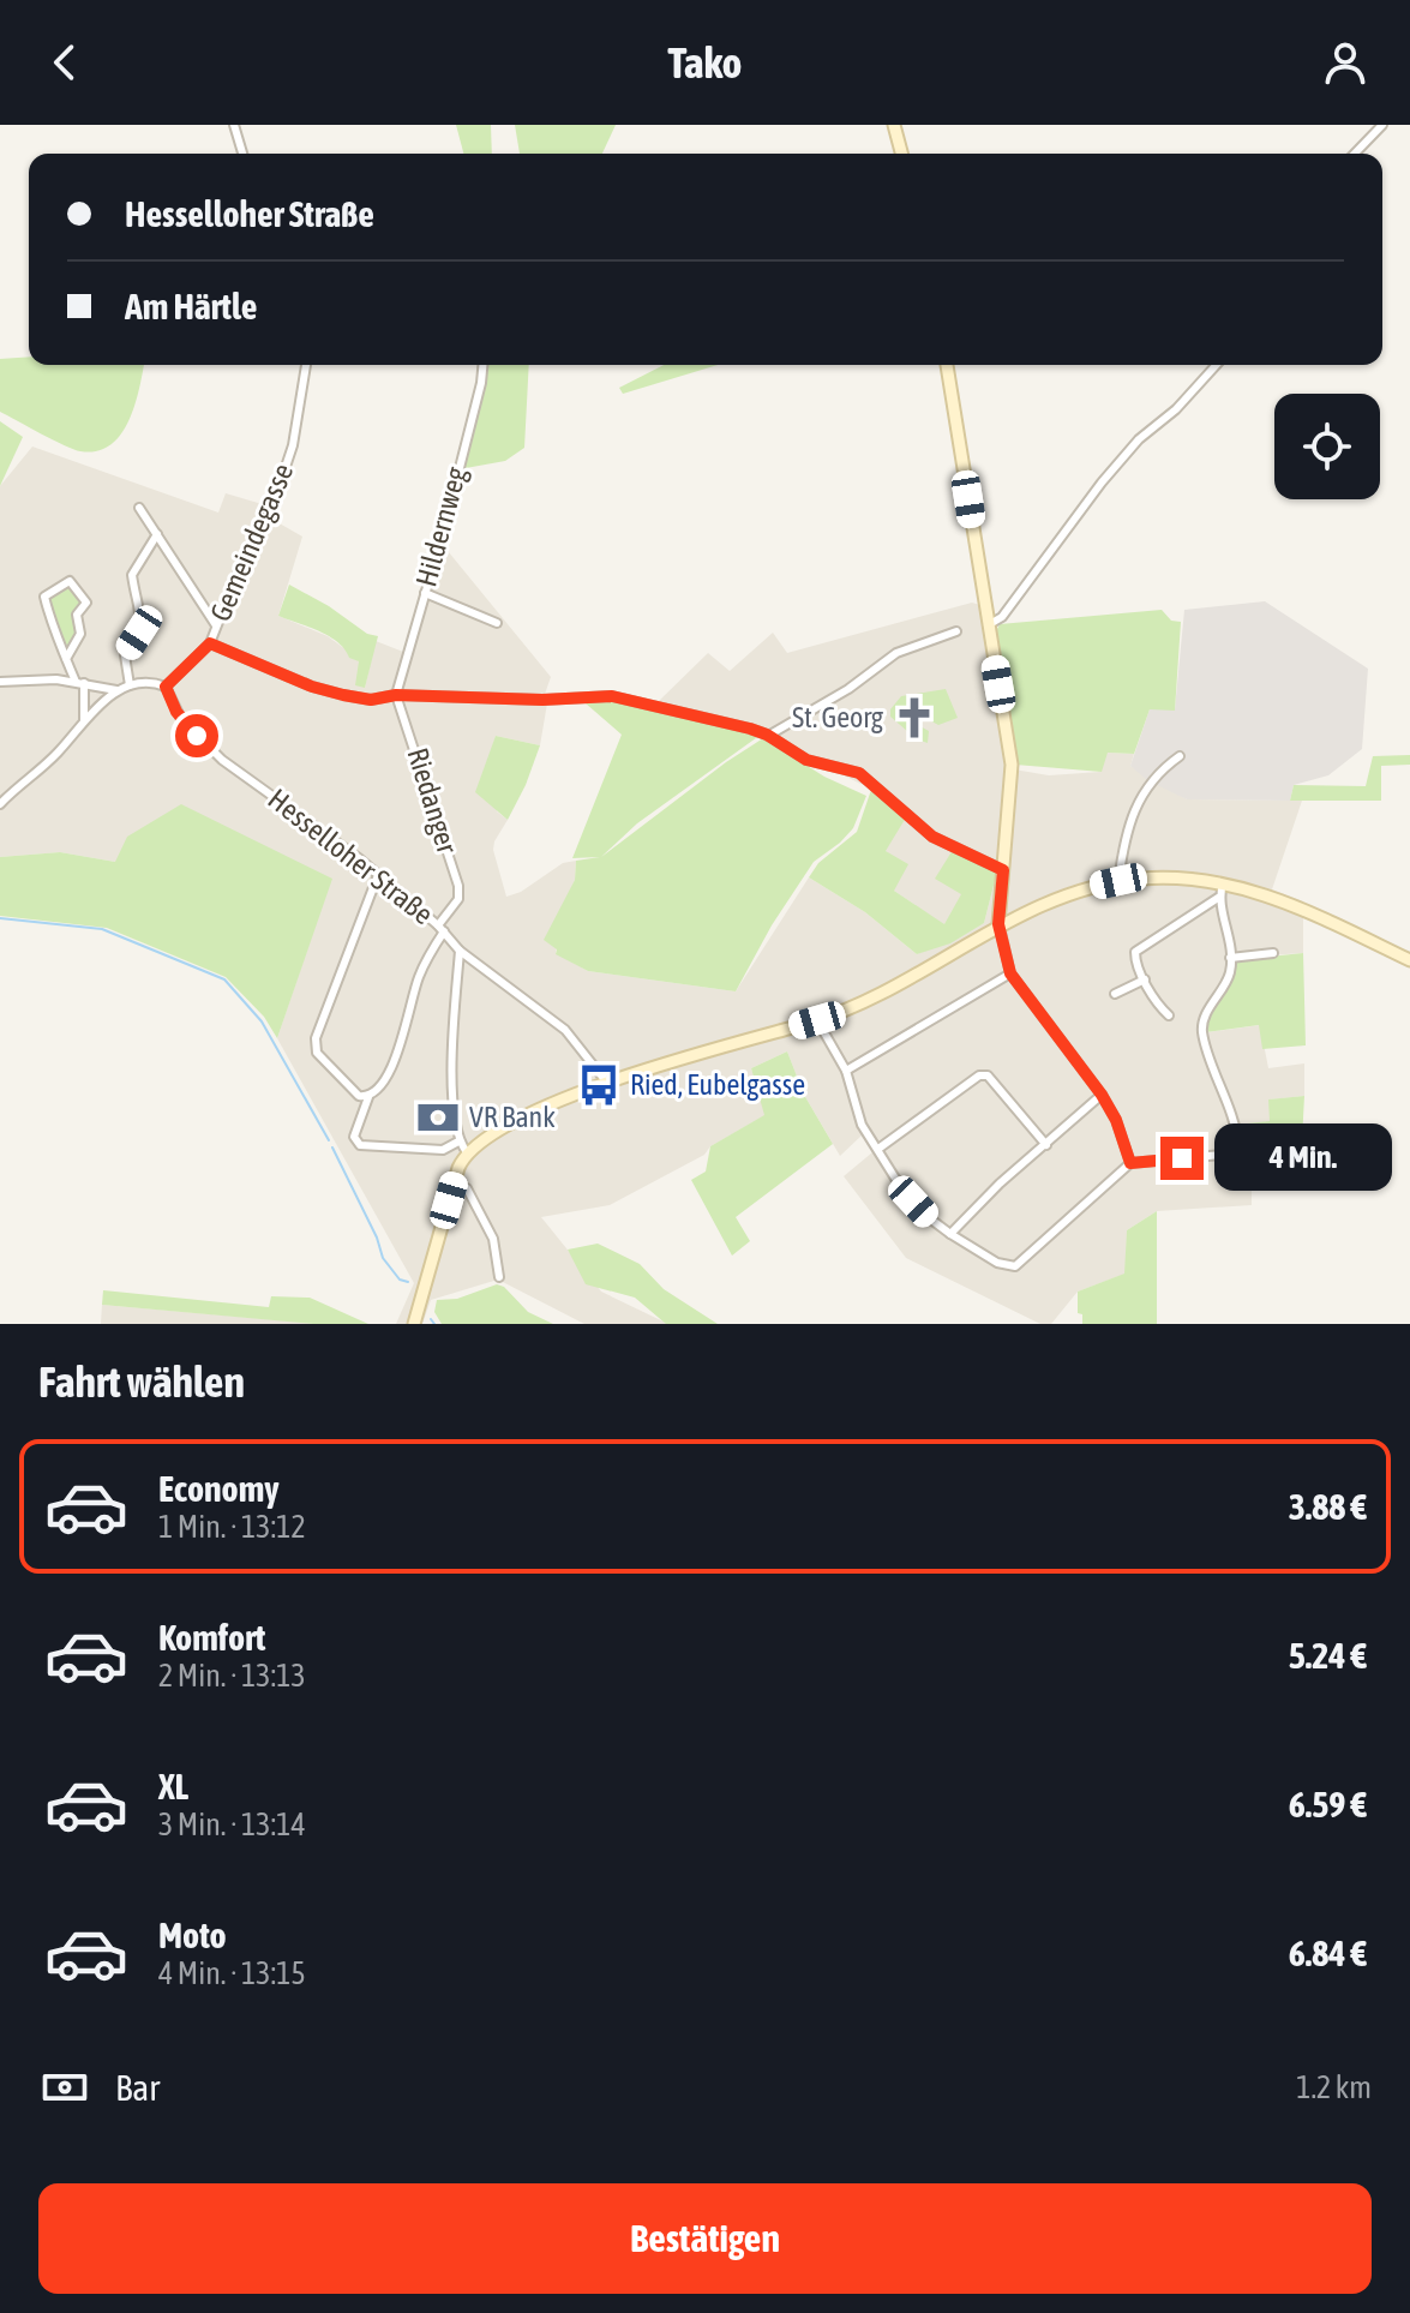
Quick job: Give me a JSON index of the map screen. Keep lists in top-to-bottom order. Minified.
{"streets":{"street":["Hildernweg","Gemeindegasse","Riedanger","Hesselloher Straße"]},"crossings":[["Hildernweg","Riedanger"],["Gemeindegasse","Hesselloher Straße"],["Riedanger","Hesselloher Straße"]],"places":{"church":["St. Georg"],"bus stop":["Ried, Eubelgasse"],"bank":["VR Bank"]},"page":{"header":"Tako","banner":["Hesselloher Straße","Am Härtle"],"bubble":"4 Min.","heading":"Fahrt wählen","list":[{"name":"Economy","note":"1 Min. · 13:12","value":"3.88 €"},{"name":"Komfort","note":"2 Min. · 13:13","value":"5.24 €"},{"name":"XL","note":"3 Min. · 13:14","value":"6.59 €"},{"name":"Moto","note":"4 Min. · 13:15","value":"6.84 €"}],"pay":["Bar","1.2 km"],"buttons":"Bestätigen"}}
